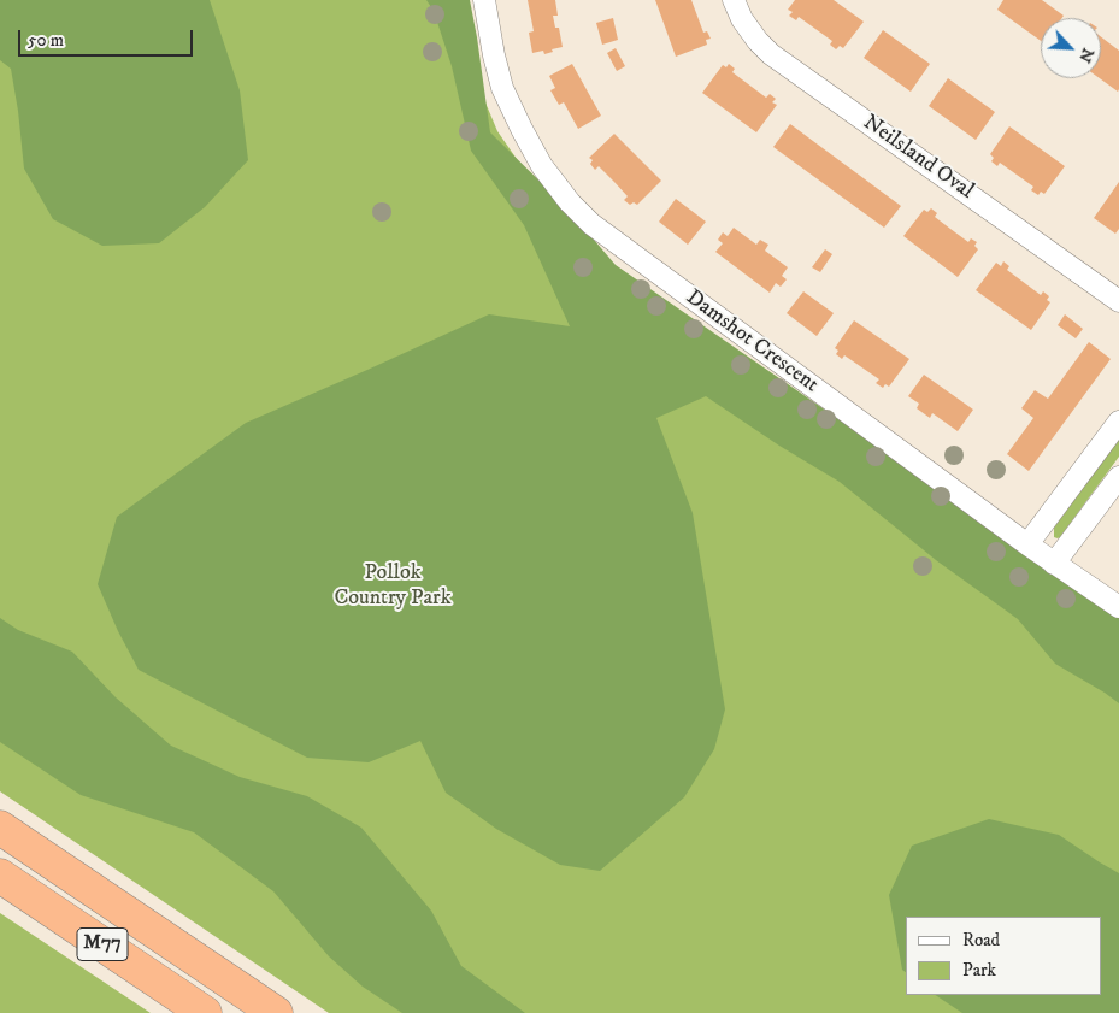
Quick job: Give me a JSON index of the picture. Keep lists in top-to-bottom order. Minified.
{"streets":{"highway":["M77"],"street":["Neilsland Oval","Damshot Crescent"]},"parks":["Pollok Country Park"],"legend":["Road","Park"],"scale_bar":"50 m","north":"bottom right"}
